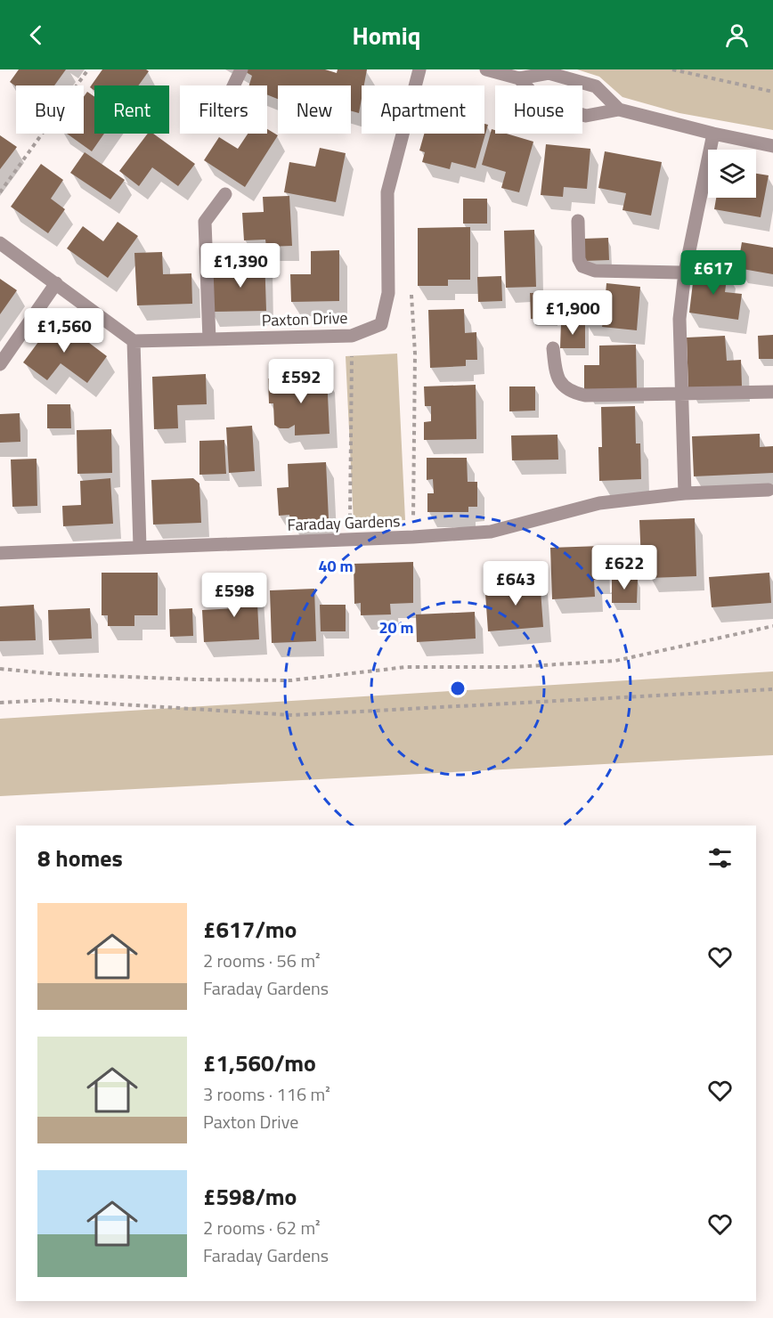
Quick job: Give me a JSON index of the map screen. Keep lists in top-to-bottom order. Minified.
{"streets":{"street":["Paxton Drive","Faraday Gardens"]},"page":{"header":"Homiq","chip":["Buy","Rent","Filters","New","Apartment","House"],"price":["£1,390","£617","£1,900","£1,560","£592","£622","£643","£598"],"heading":"8 homes","list":[{"name":"£617/mo","note":"2 rooms · 56 m² · Faraday Gardens"},{"name":"£1,560/mo","note":"3 rooms · 116 m² · Paxton Drive"},{"name":"£598/mo","note":"2 rooms · 62 m² · Faraday Gardens"}]},"rings":["40 m","20 m"]}
